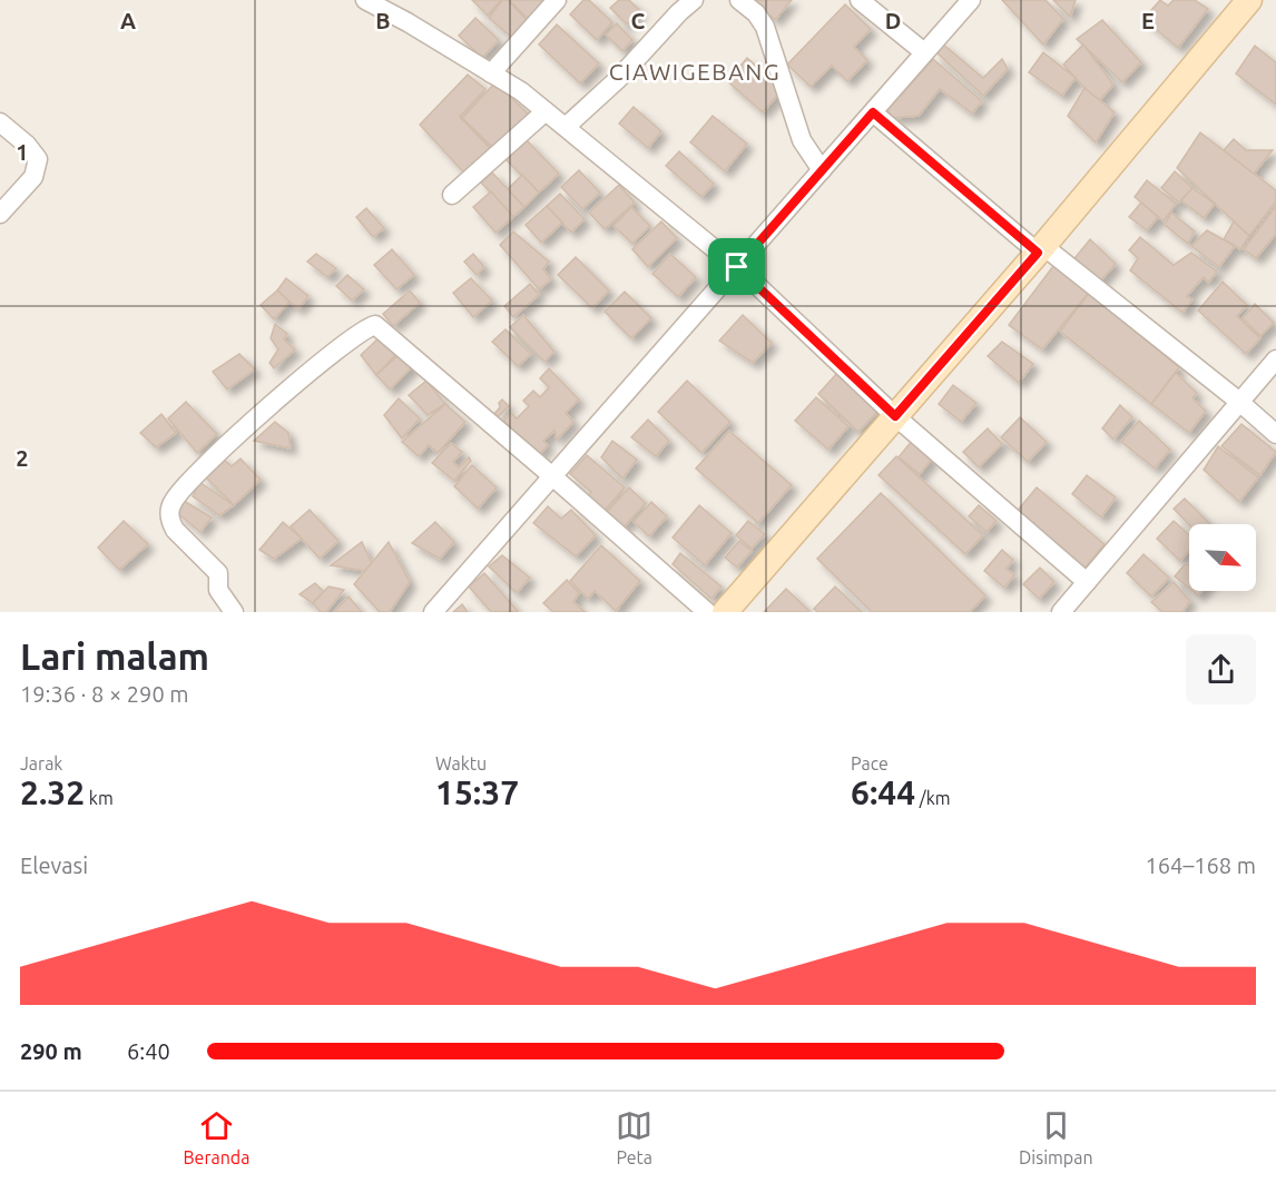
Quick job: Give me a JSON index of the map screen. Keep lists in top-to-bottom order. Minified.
{"districts":["CIAWIGEBANG"],"north":"bottom right","page":{"heading":["Lari malam","19:36 · 8 × 290 m"],"stats":[["Jarak","2.32 km"],["Waktu","15:37"],["Pace","6:44 /km"]],"chart":["Elevasi","164–168 m"],"list":[{"name":"290 m","note":"6:40"}],"tabs":["Beranda","Peta","Disimpan"]},"grid":{"columns":["A","B","C","D","E"],"rows":["1","2"]}}
